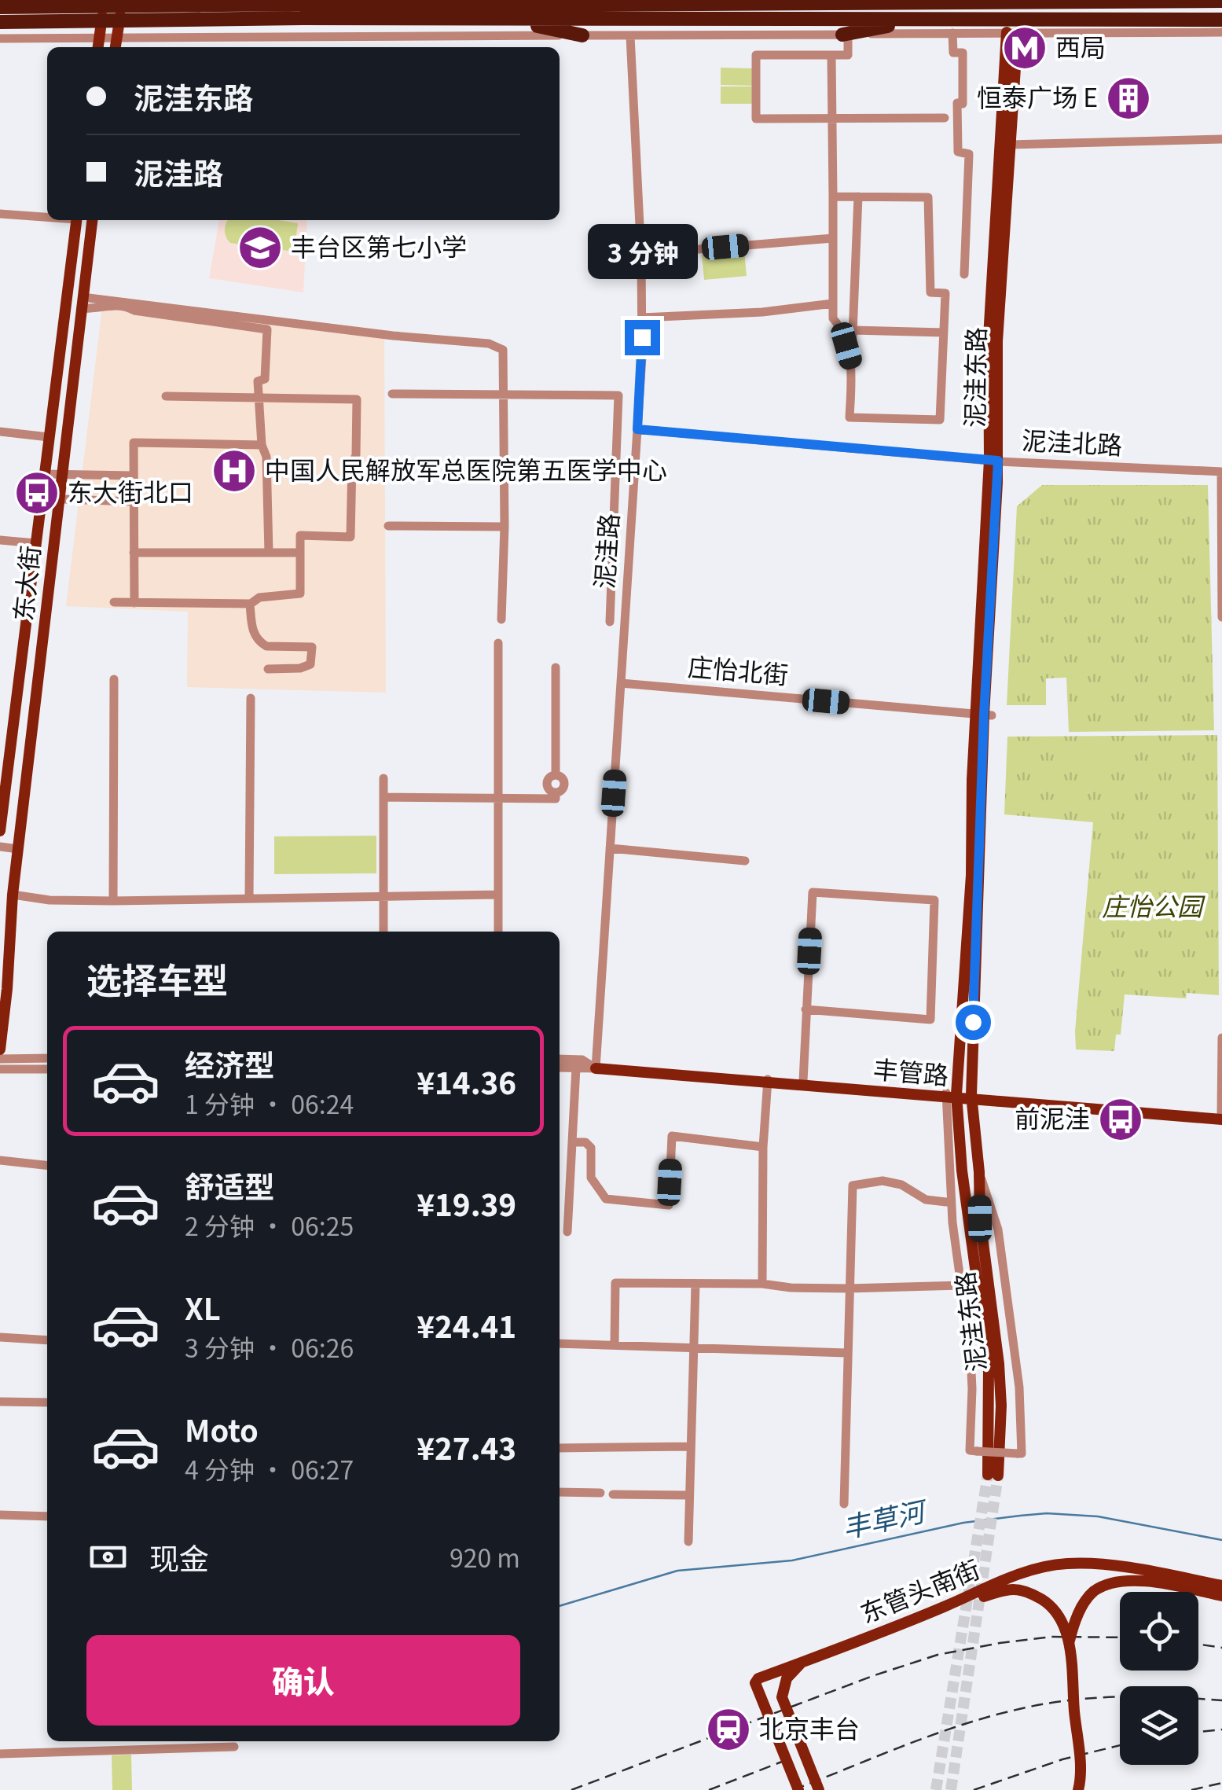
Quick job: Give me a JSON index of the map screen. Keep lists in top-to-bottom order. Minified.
{"streets":{"main road":["泥洼东路","东大街","丰管路","东管头南街"],"street":["泥洼北路","泥洼路","庄怡北街"]},"crossings":[["泥洼东路","泥洼北路"],["泥洼东路","庄怡北街"],["泥洼东路","丰管路"],["泥洼北路","泥洼路"],["泥洼路","庄怡北街"],["泥洼路","丰管路"]],"water":["丰草河"],"parks":["庄怡公园"],"places":{"metro station":["西局"],"building":["恒泰广场 E"],"school or university":["丰台区第七小学"],"hospital":["中国人民解放军总医院第五医学中心"],"bus stop":["东大街北口","前泥洼"],"station":["北京丰台"]},"page":{"banner":["泥洼东路","泥洼路"],"bubble":"3 分钟","heading":"选择车型","list":[{"name":"经济型","note":"1 分钟 · 06:24","value":"¥14.36"},{"name":"舒适型","note":"2 分钟 · 06:25","value":"¥19.39"},{"name":"XL","note":"3 分钟 · 06:26","value":"¥24.41"},{"name":"Moto","note":"4 分钟 · 06:27","value":"¥27.43"}],"pay":["现金","920 m"],"buttons":"确认"}}
